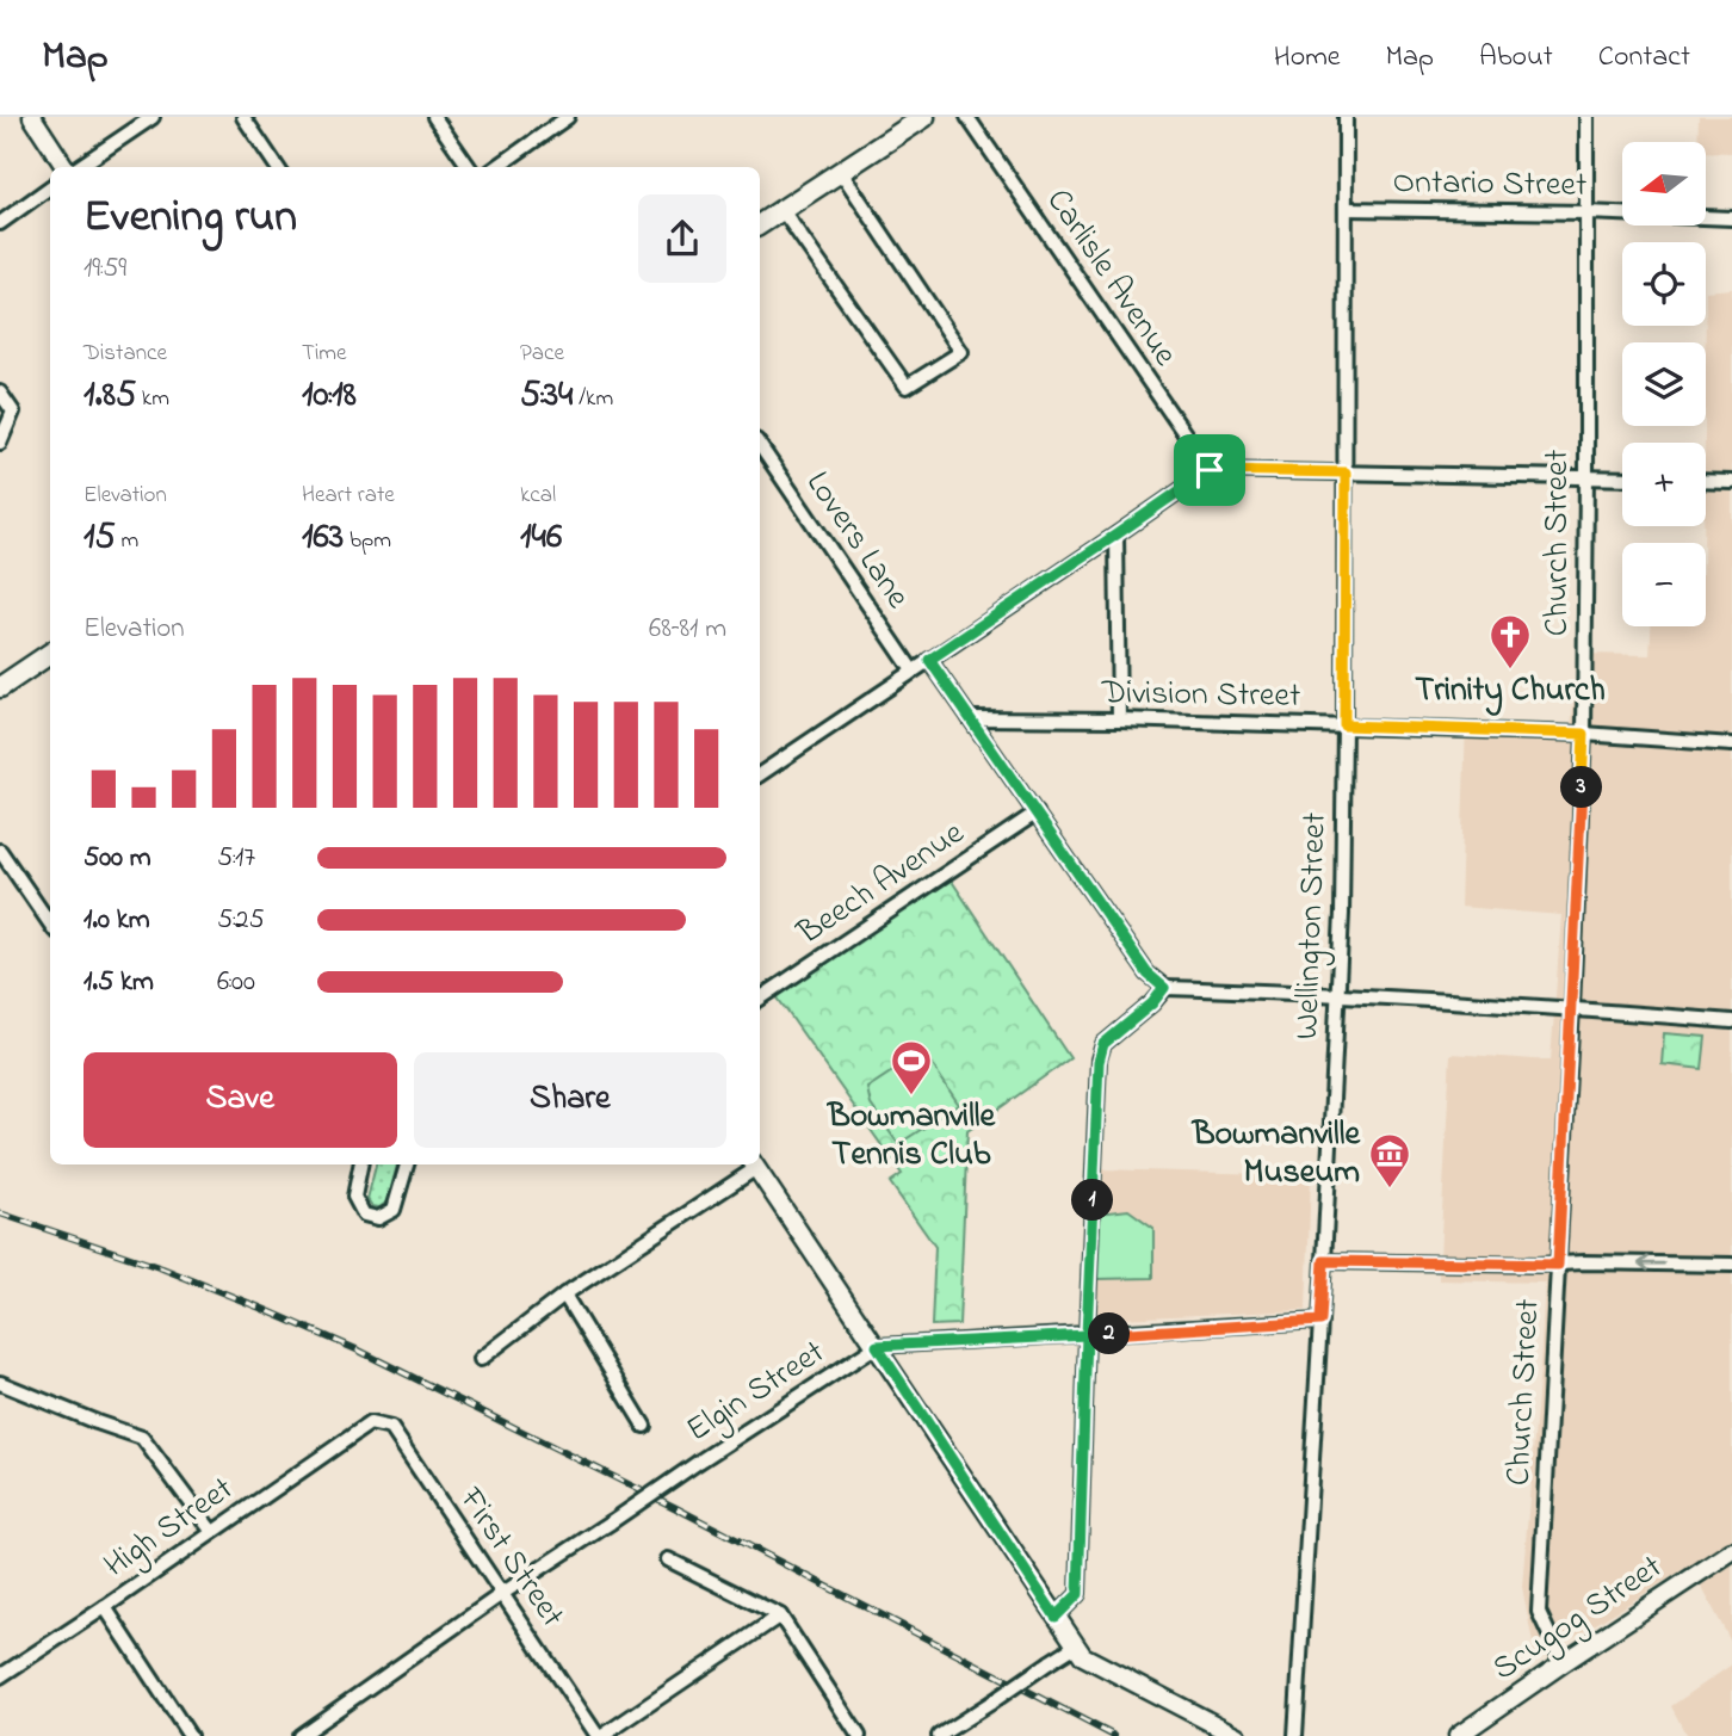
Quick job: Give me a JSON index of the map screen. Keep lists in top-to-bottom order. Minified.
{"streets":{"street":["Ontario Street","Carlisle Avenue","Lovers Lane","Church Street","Division Street","Beech Avenue","Wellington Street","Elgin Street","High Street","First Street","Scugog Street"]},"crossings":[["Ontario Street","Church Street"],["Ontario Street","Wellington Street"],["Church Street","Division Street"],["Church Street","Scugog Street"],["Division Street","Wellington Street"],["Wellington Street","Elgin Street"],["Elgin Street","First Street"],["High Street","First Street"]],"places":{"church":["Trinity Church"],"sports":["Bowmanville Tennis Club"],"museum":["Bowmanville Museum"]},"north":"left","page":{"header":"Map","nav":["Home","Map","About","Contact"],"map_buttons":["+","−"],"heading":["Evening run","19:59"],"stats":[["Distance","1.85 km"],["Time","10:18"],["Pace","5:34 /km"],["Elevation","15 m"],["Heart rate","163 bpm"],["kcal","146"]],"chart":["Elevation","68–81 m"],"pins":["3","1","2"],"list":[{"name":"500 m","note":"5:17"},{"name":"1.0 km","note":"5:25"},{"name":"1.5 km","note":"6:00"}],"buttons":["Save","Share"]}}
